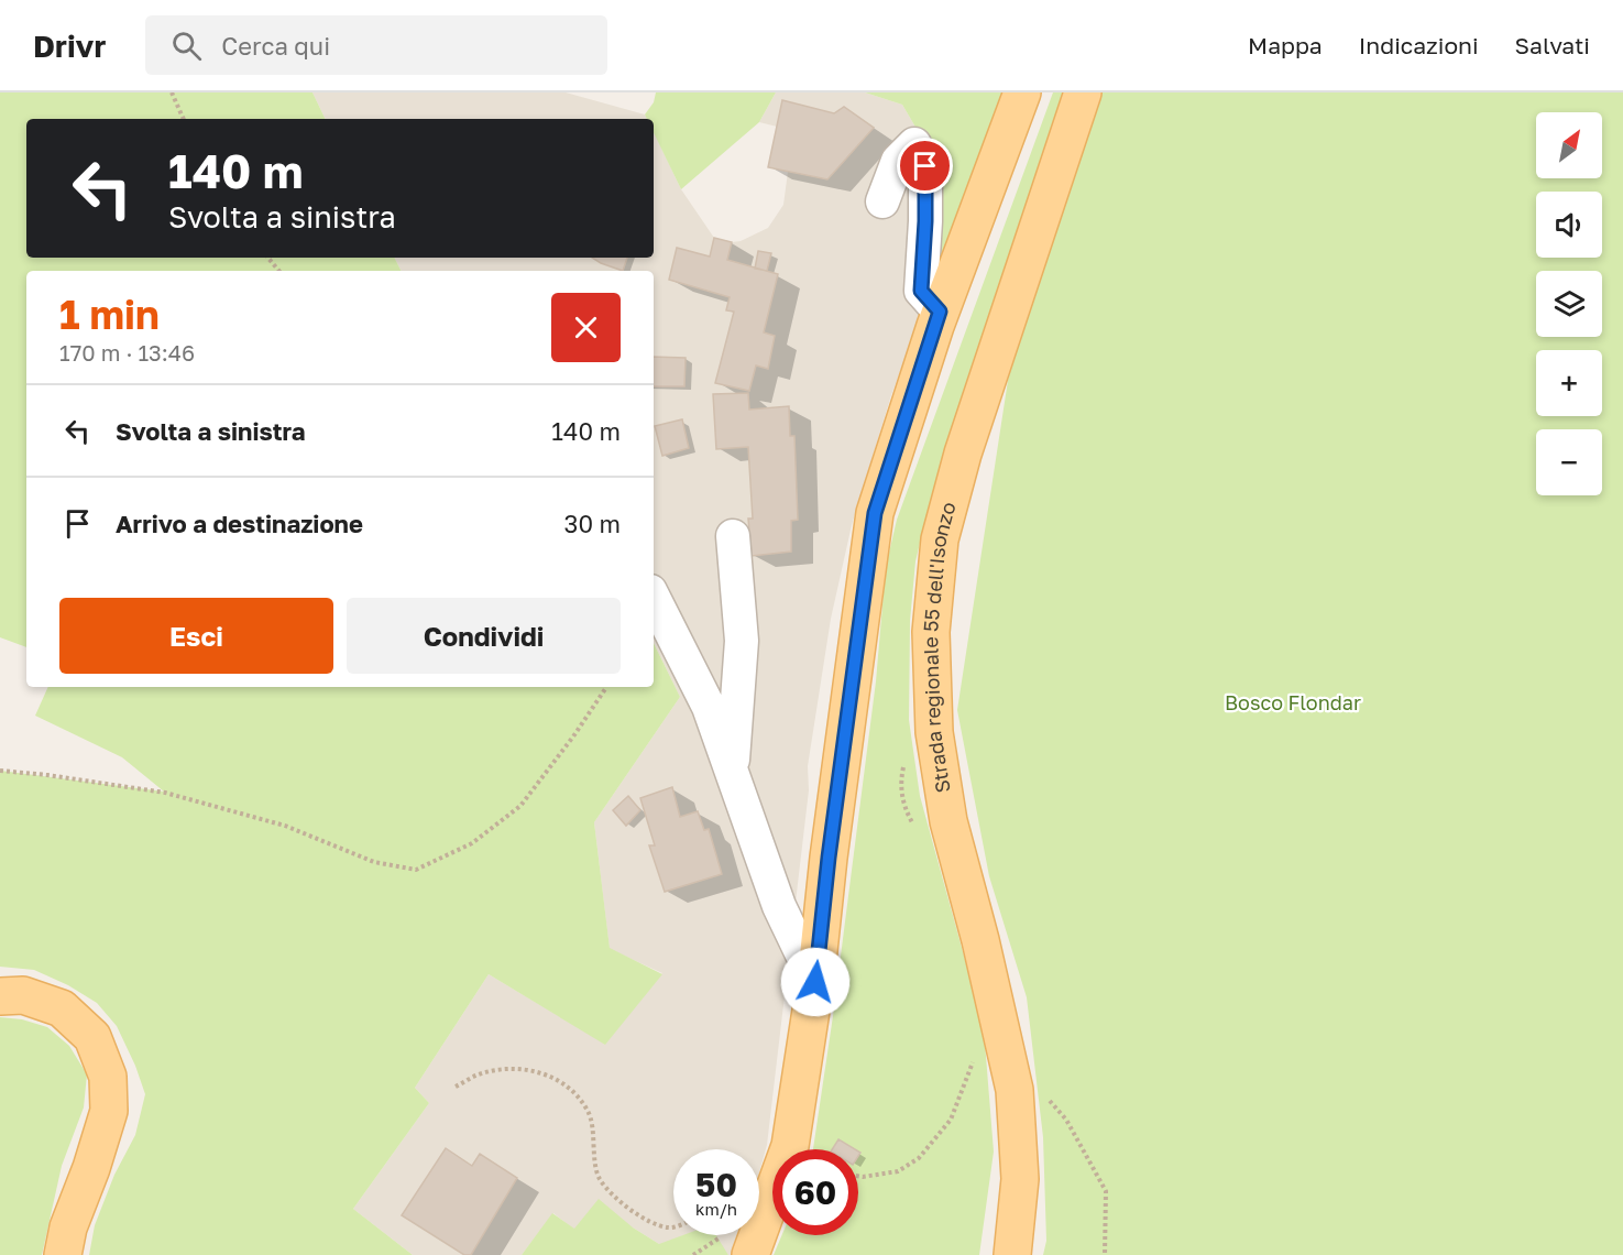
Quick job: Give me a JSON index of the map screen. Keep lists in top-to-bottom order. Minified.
{"streets":{"main road":["Strada regionale 55 dell'Isonzo"]},"parks":["Bosco Flondar"],"north":"top right","page":{"header":"Drivr","search":"Cerca qui","nav":["Mappa","Indicazioni","Salvati"],"map_buttons":["+","−"],"turn":["140 m","Svolta a sinistra"],"heading":["1 min","170 m · 13:46"],"list":[{"name":"Svolta a sinistra","value":"140 m"},{"name":"Arrivo a destinazione","value":"30 m"}],"buttons":["Esci","Condividi"],"speed":"50 km/h","limit":"60"}}
